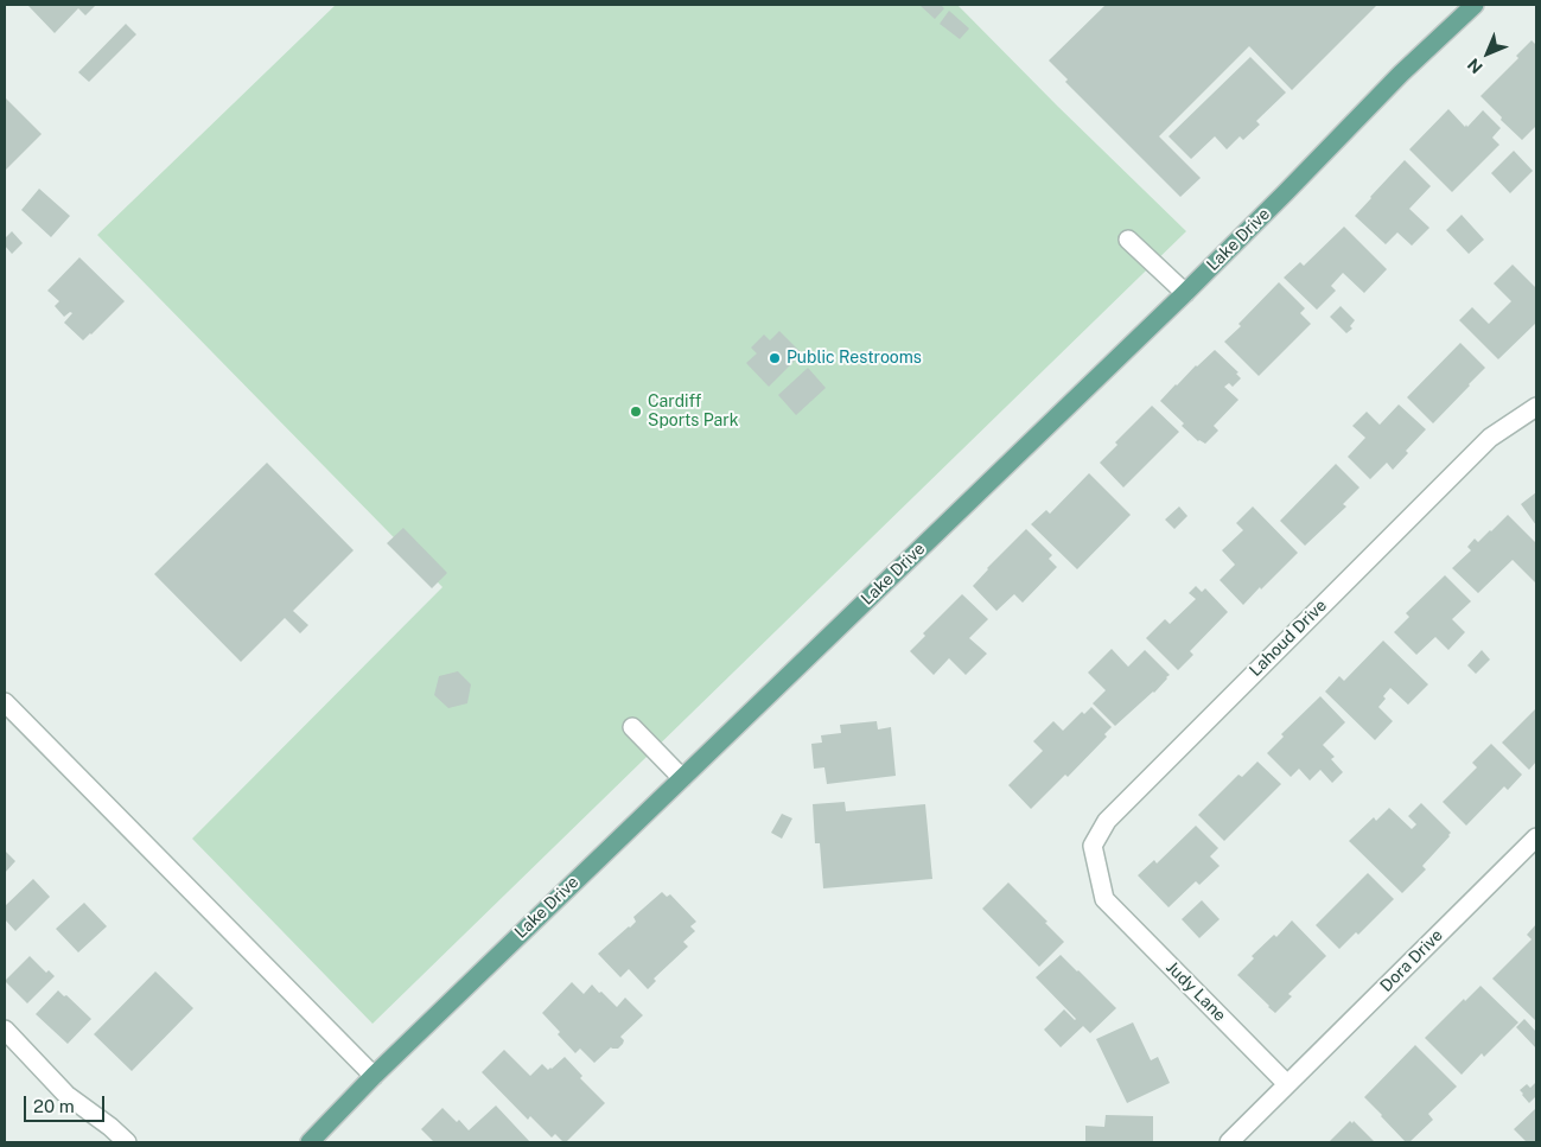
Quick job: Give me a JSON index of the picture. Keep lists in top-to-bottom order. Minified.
{"streets":{"main road":["Lake Drive"],"street":["Lahoud Drive","Dora Drive","Judy Lane"]},"crossings":[["Lahoud Drive","Judy Lane"],["Dora Drive","Judy Lane"]],"places":["Public Restrooms","Cardiff Sports Park"],"scale_bar":"20 m","north":"bottom left"}
